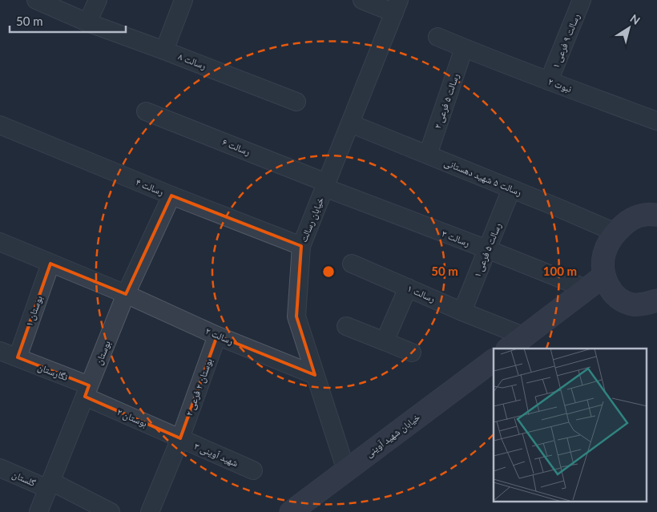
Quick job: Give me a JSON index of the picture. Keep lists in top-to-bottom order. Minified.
{"streets":{"street":["رسالت ۹ فرعی ۱","رسالت ۸","نبوت ۲","رسالت ۵ فرعی ۲","رسالت ۶","رسالت ۵ شهید دهستانی","رسالت ۴","خیابان رسالت","رسالت ۳","رسالت ۵ فرعی ۱","رسالت ۱","بوستان ۱","رسالت ۲","بوستان","نگارستان","بوستان ۲ فرعی ۲","بوستان ۲","خیابان شهید آوینی","شهید آوینی ۳","گلستان"]},"crossings":[["رسالت ۹ فرعی ۱","نبوت ۲"],["نبوت ۲","رسالت ۵ فرعی ۲"],["رسالت ۵ فرعی ۲","رسالت ۵ شهید دهستانی"],["رسالت ۶","خیابان رسالت"],["رسالت ۶","رسالت ۳"],["رسالت ۵ شهید دهستانی","خیابان رسالت"],["رسالت ۵ شهید دهستانی","رسالت ۵ فرعی ۱"],["رسالت ۴","خیابان رسالت"],["رسالت ۴","بوستان"],["خیابان رسالت","رسالت ۳"],["خیابان رسالت","رسالت ۲"],["خیابان رسالت","خیابان شهید آوینی"],["رسالت ۳","رسالت ۵ فرعی ۱"],["رسالت ۵ فرعی ۱","رسالت ۱"],["بوستان ۱","نگارستان"],["رسالت ۲","بوستان"],["رسالت ۲","بوستان ۲ فرعی ۲"],["بوستان","نگارستان"],["بوستان","بوستان ۲"],["بوستان","گلستان"],["نگارستان","بوستان ۲"],["بوستان ۲ فرعی ۲","بوستان ۲"],["بوستان ۲ فرعی ۲","شهید آوینی ۳"],["بوستان ۲","شهید آوینی ۳"]],"scale_bar":"50 m","north":"top right","rings":["50 m","100 m"]}
